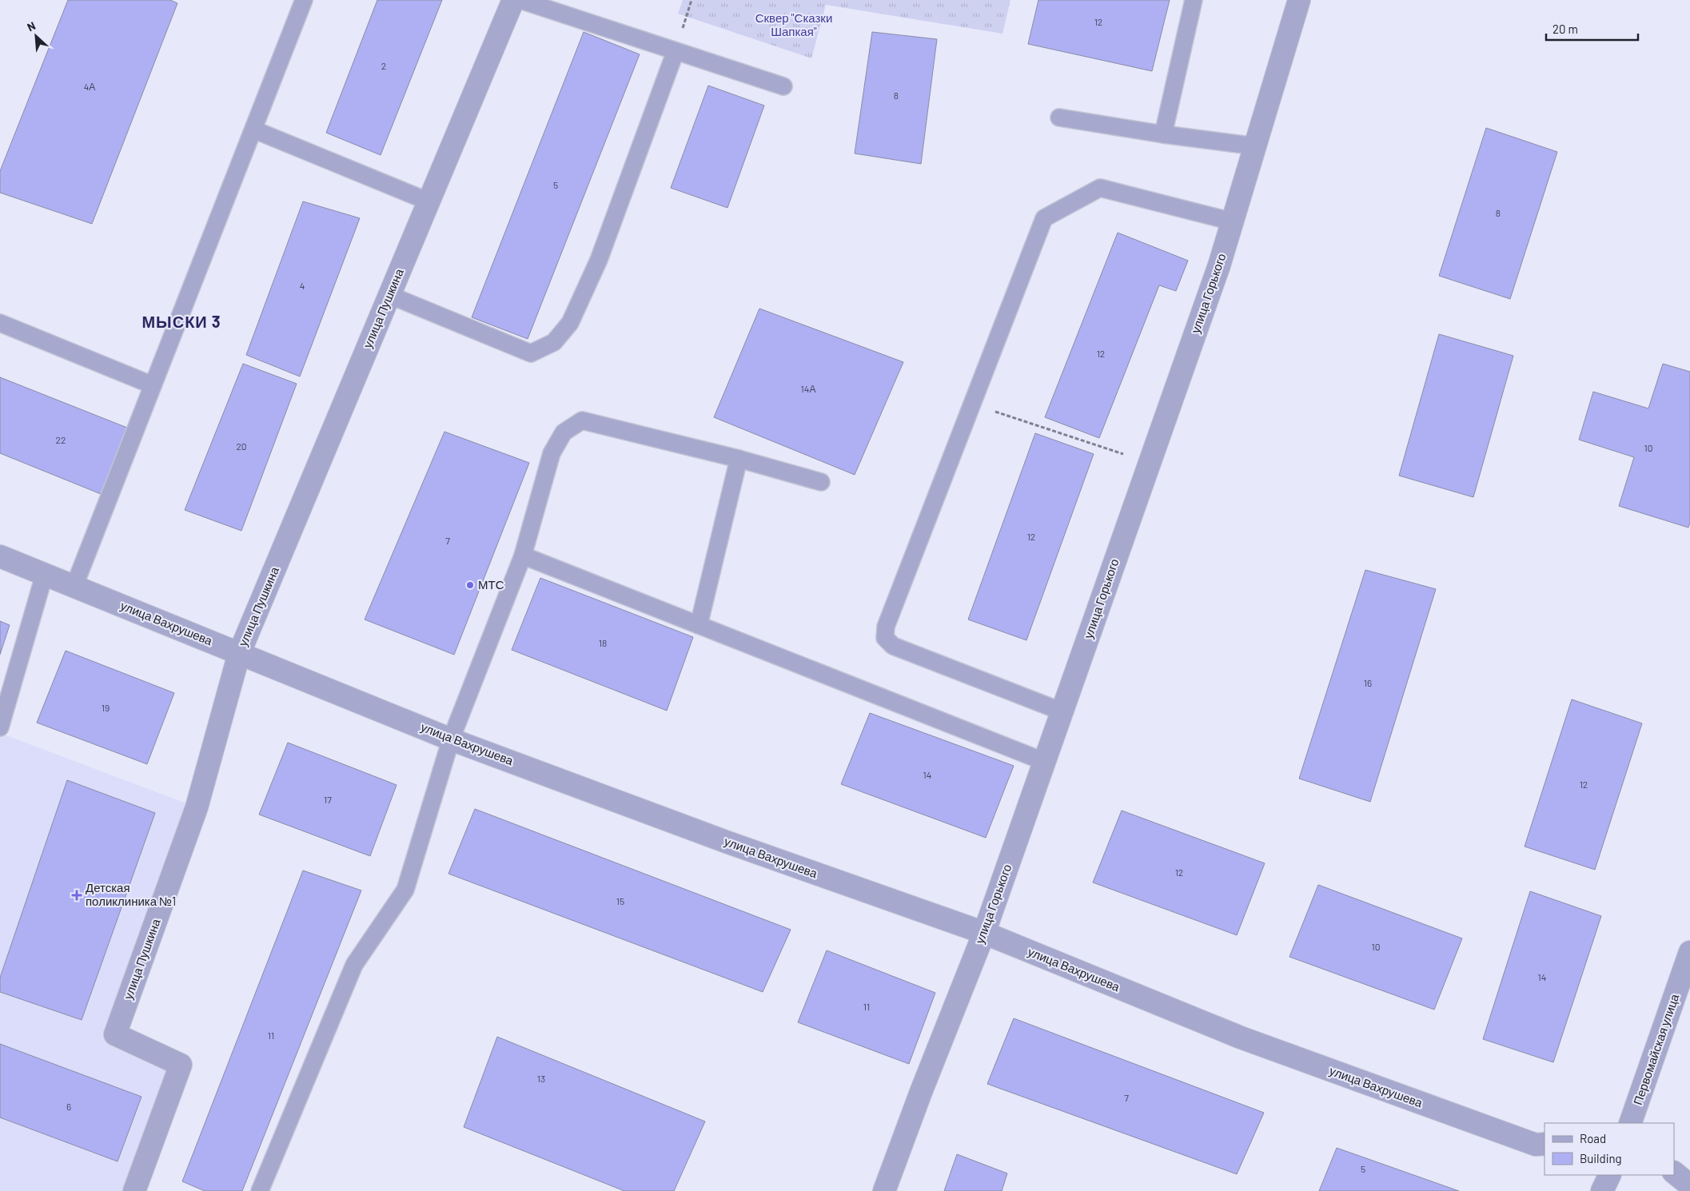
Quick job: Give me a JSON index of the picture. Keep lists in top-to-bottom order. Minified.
{"streets":{"street":["улица Горького","улица Пушкина","улица Вахрушева","Первомайская улица"]},"crossings":[["улица Горького","улица Вахрушева"],["улица Пушкина","улица Вахрушева"]],"districts":["МЫСКИ 3"],"parks":["Сквер \"Сказки Шапкая\""],"places":{"other":["МТС"],"health":["Детская поликлиника №1"]},"house_numbers":["12","2","4А","8","5","8","4","12","14А","22","20","10","12","7","18","16","19","14","12","17","12","15","10","14","11","11","13","7","6","5"],"legend":["Road","Building"],"scale_bar":"20 m","north":"top left"}
